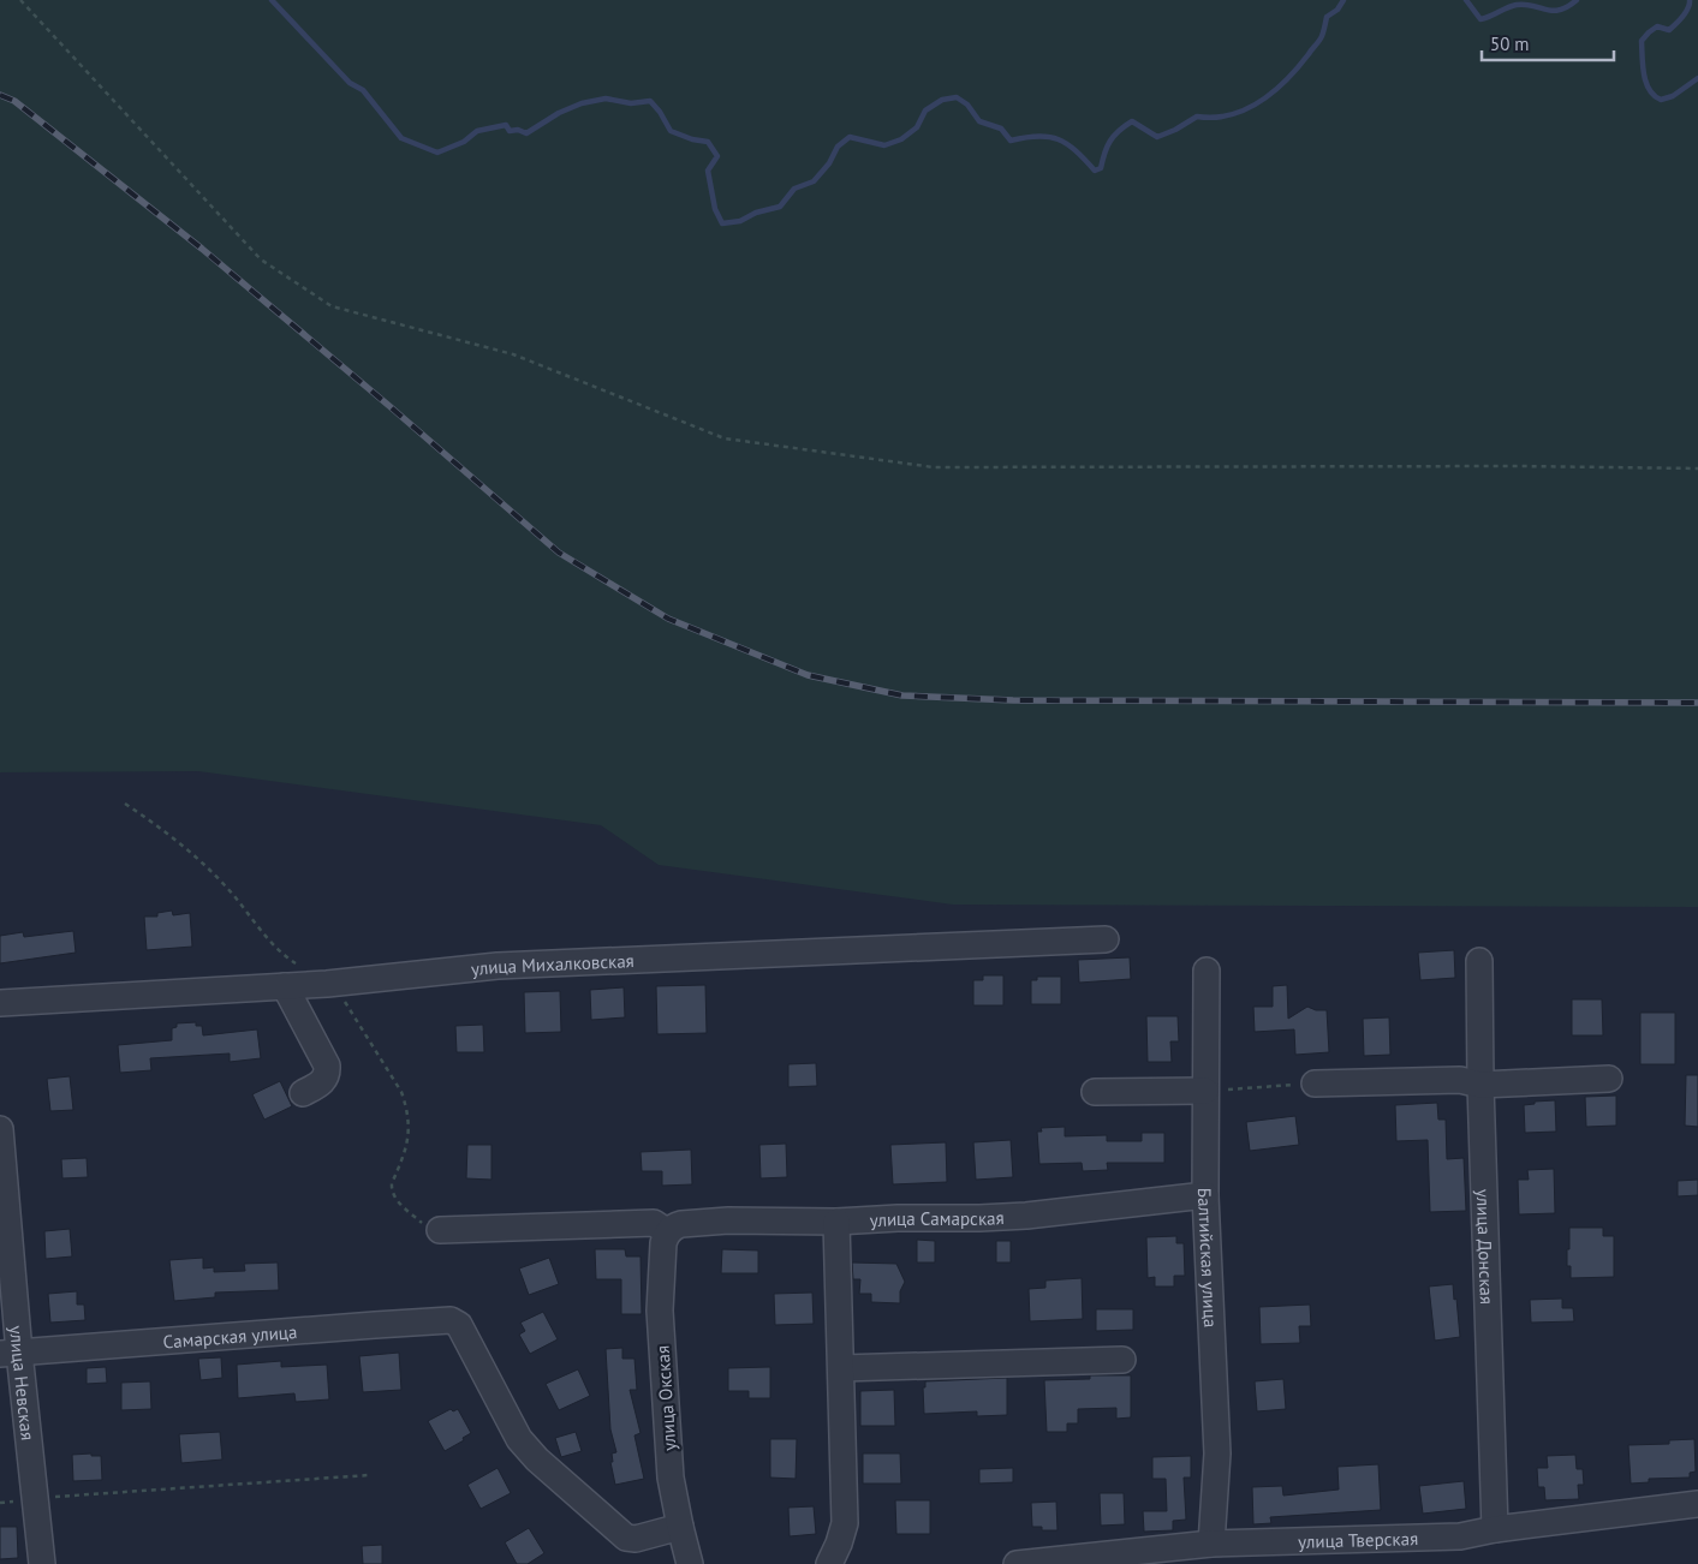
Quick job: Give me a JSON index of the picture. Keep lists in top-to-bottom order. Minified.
{"streets":{"street":["улица Михалковская","улица Самарская","улица Донская","Балтийская улица","Самарская улица","улица Невская","улица Окская","улица Тверская"]},"crossings":[["улица Самарская","Балтийская улица"],["улица Самарская","улица Окская"],["улица Донская","улица Тверская"],["Балтийская улица","улица Тверская"],["Самарская улица","улица Невская"],["Самарская улица","улица Окская"]],"scale_bar":"50 m"}
